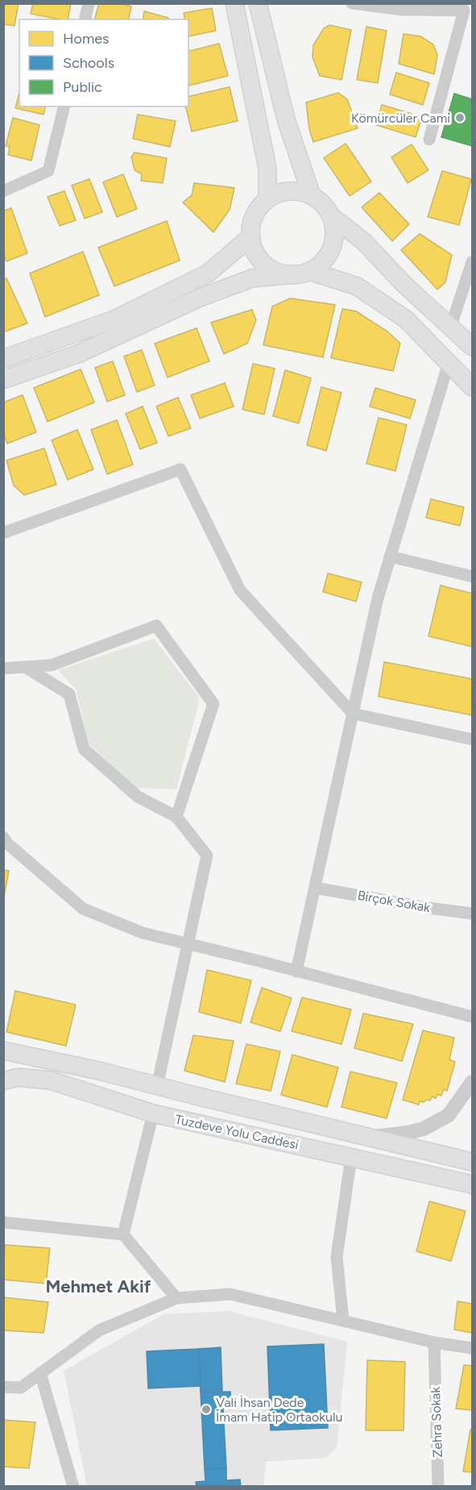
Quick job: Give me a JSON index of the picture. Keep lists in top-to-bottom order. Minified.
{"streets":{"main road":["Tuzdeve Yolu Caddesi"],"street":["Birçok Sokak","Zehra Sokak"]},"districts":["Mehmet Akif"],"places":["Kömürcüler Cami","Vali İhsan Dede İmam Hatip Ortaokulu"],"legend":["Homes","Schools","Public"]}
